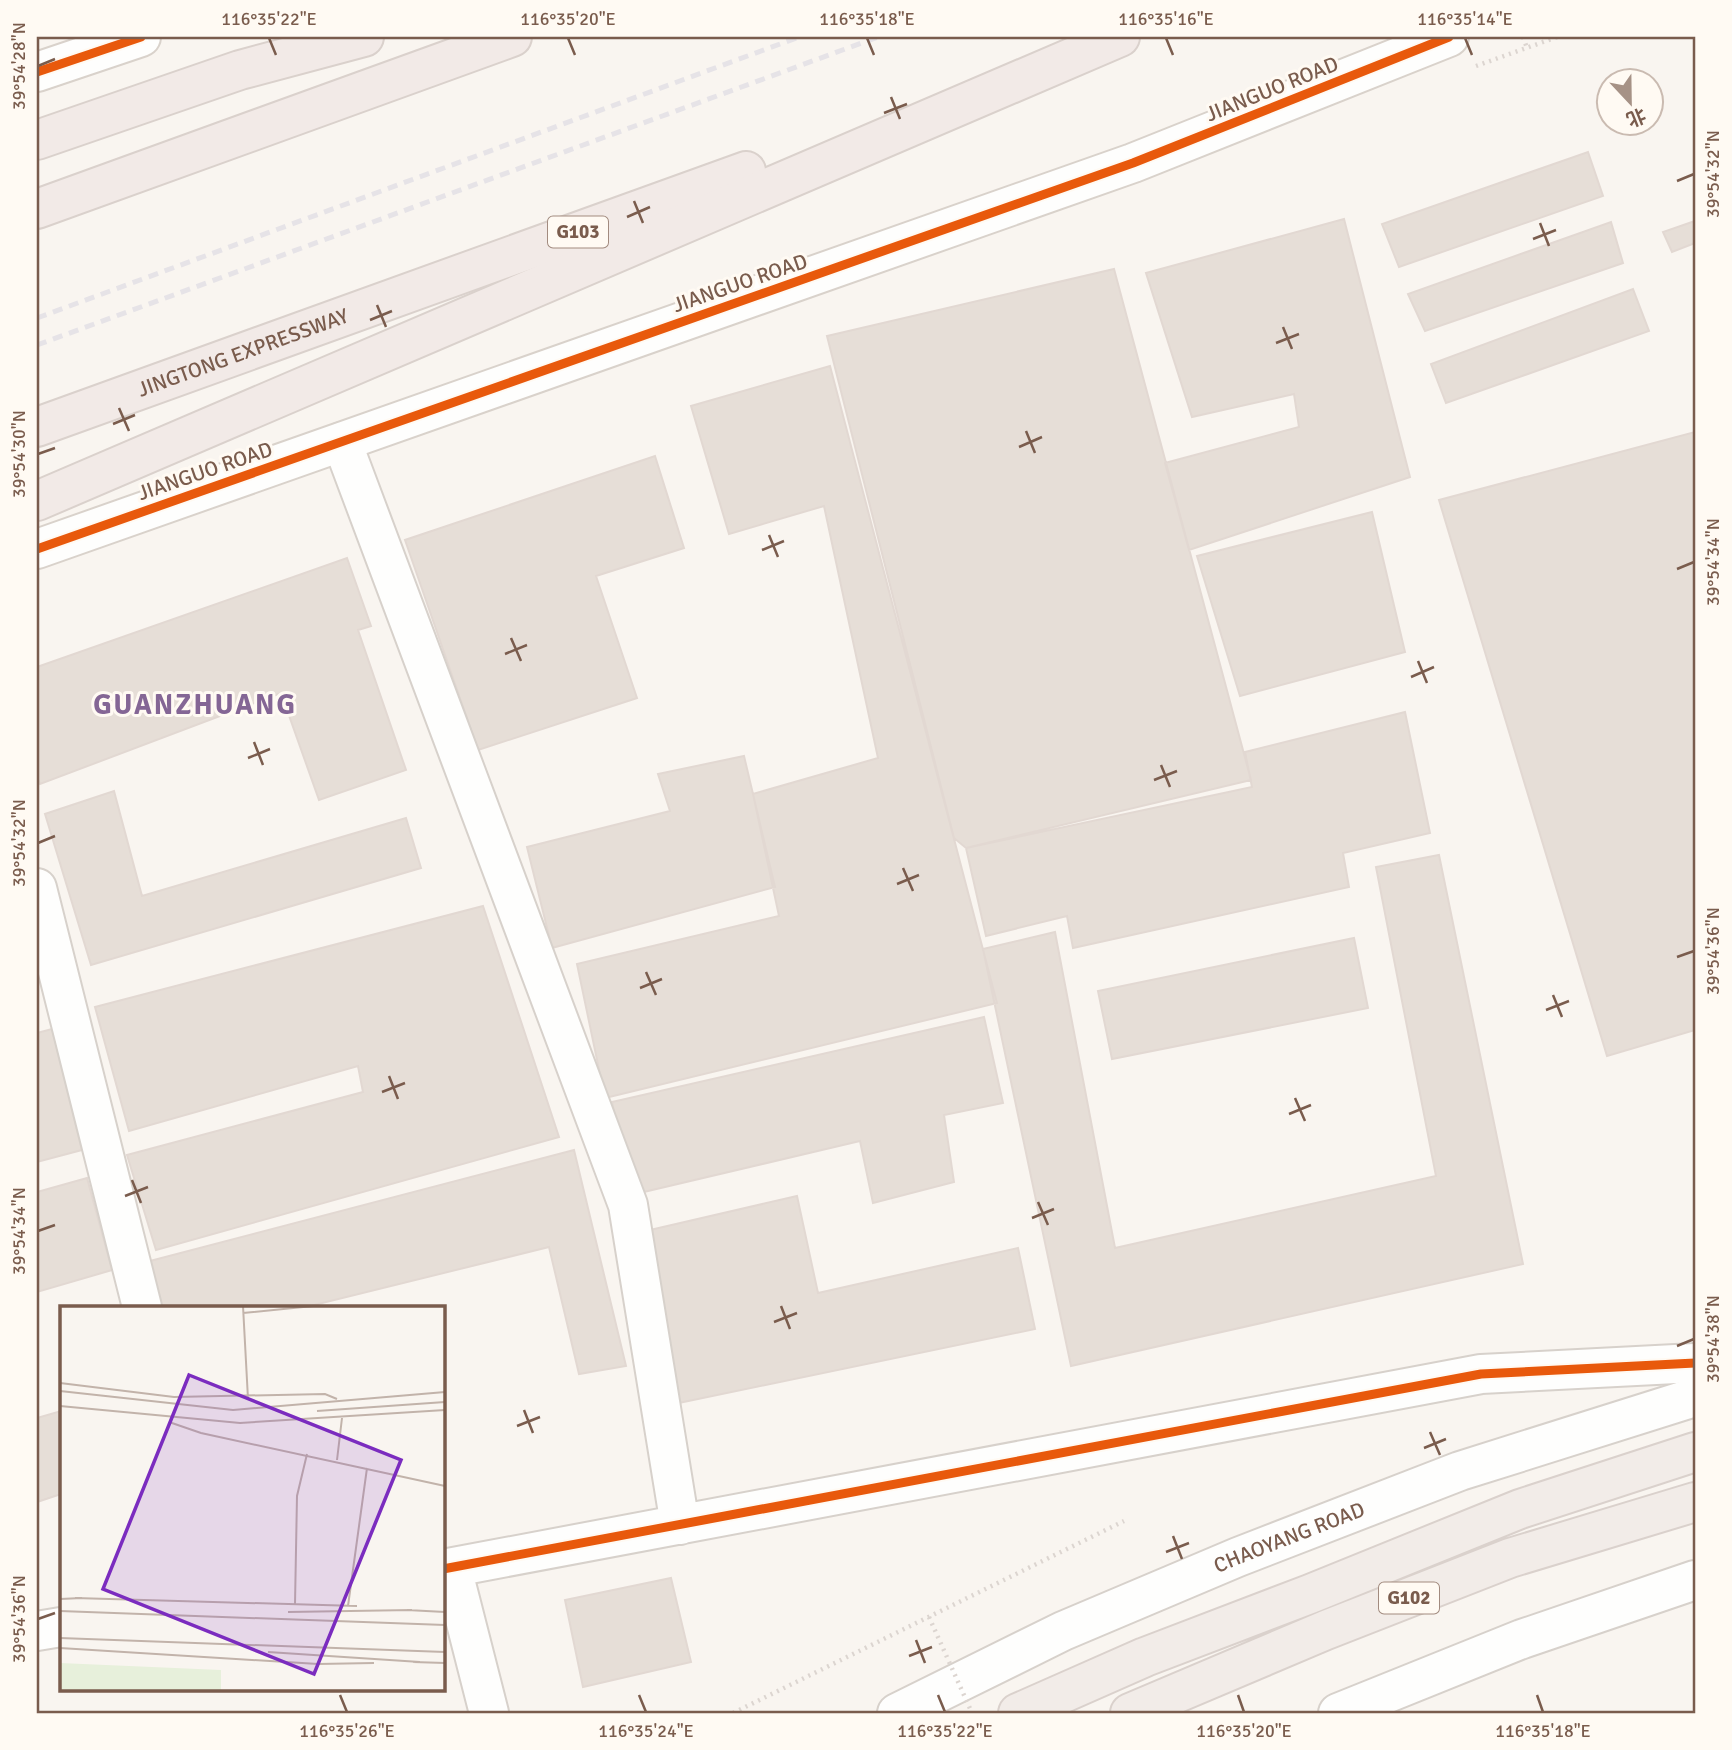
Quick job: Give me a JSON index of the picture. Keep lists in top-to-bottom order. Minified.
{"streets":{"highway":["G103","JINGTONG EXPRESSWAY","G102"],"street":["JIANGUO ROAD","CHAOYANG ROAD"]},"districts":["GUANZHUANG"],"north":"bottom","coordinates":["116°35'22\"E","116°35'20\"E","116°35'18\"E","116°35'16\"E","116°35'14\"E","39°54'28\"N","39°54'32\"N","39°54'30\"N","39°54'34\"N","39°54'36\"N","39°54'38\"N","116°35'26\"E","116°35'24\"E"]}
